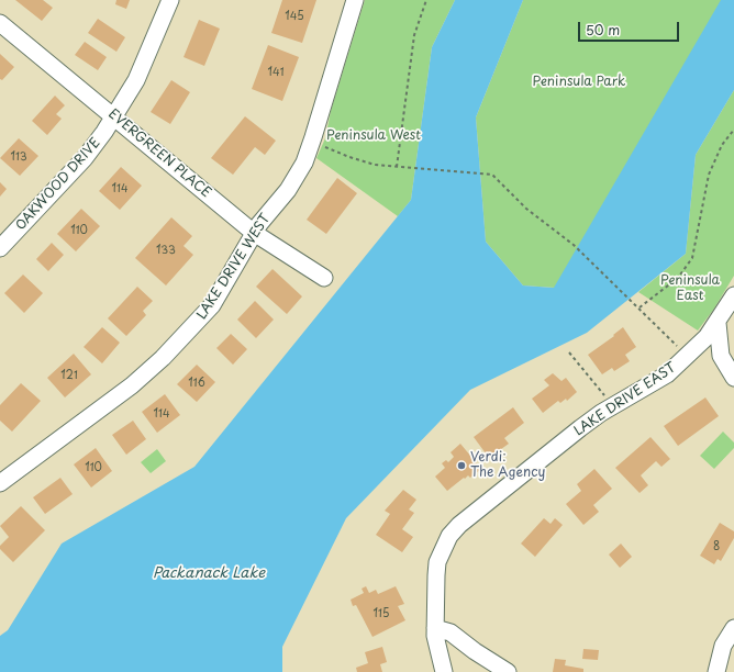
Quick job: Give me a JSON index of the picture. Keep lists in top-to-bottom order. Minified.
{"streets":{"street":["EVERGREEN PLACE","OAKWOOD DRIVE","LAKE DRIVE WEST","LAKE DRIVE EAST"]},"crossings":[["EVERGREEN PLACE","OAKWOOD DRIVE"],["EVERGREEN PLACE","LAKE DRIVE WEST"]],"water":["Packanack Lake"],"parks":["Peninsula Park","Peninsula West","Peninsula East"],"places":["Verdi: The Agency"],"house_numbers":["145","141","113","114","110","133","121","116","114","110","8","115"],"scale_bar":"50 m"}
